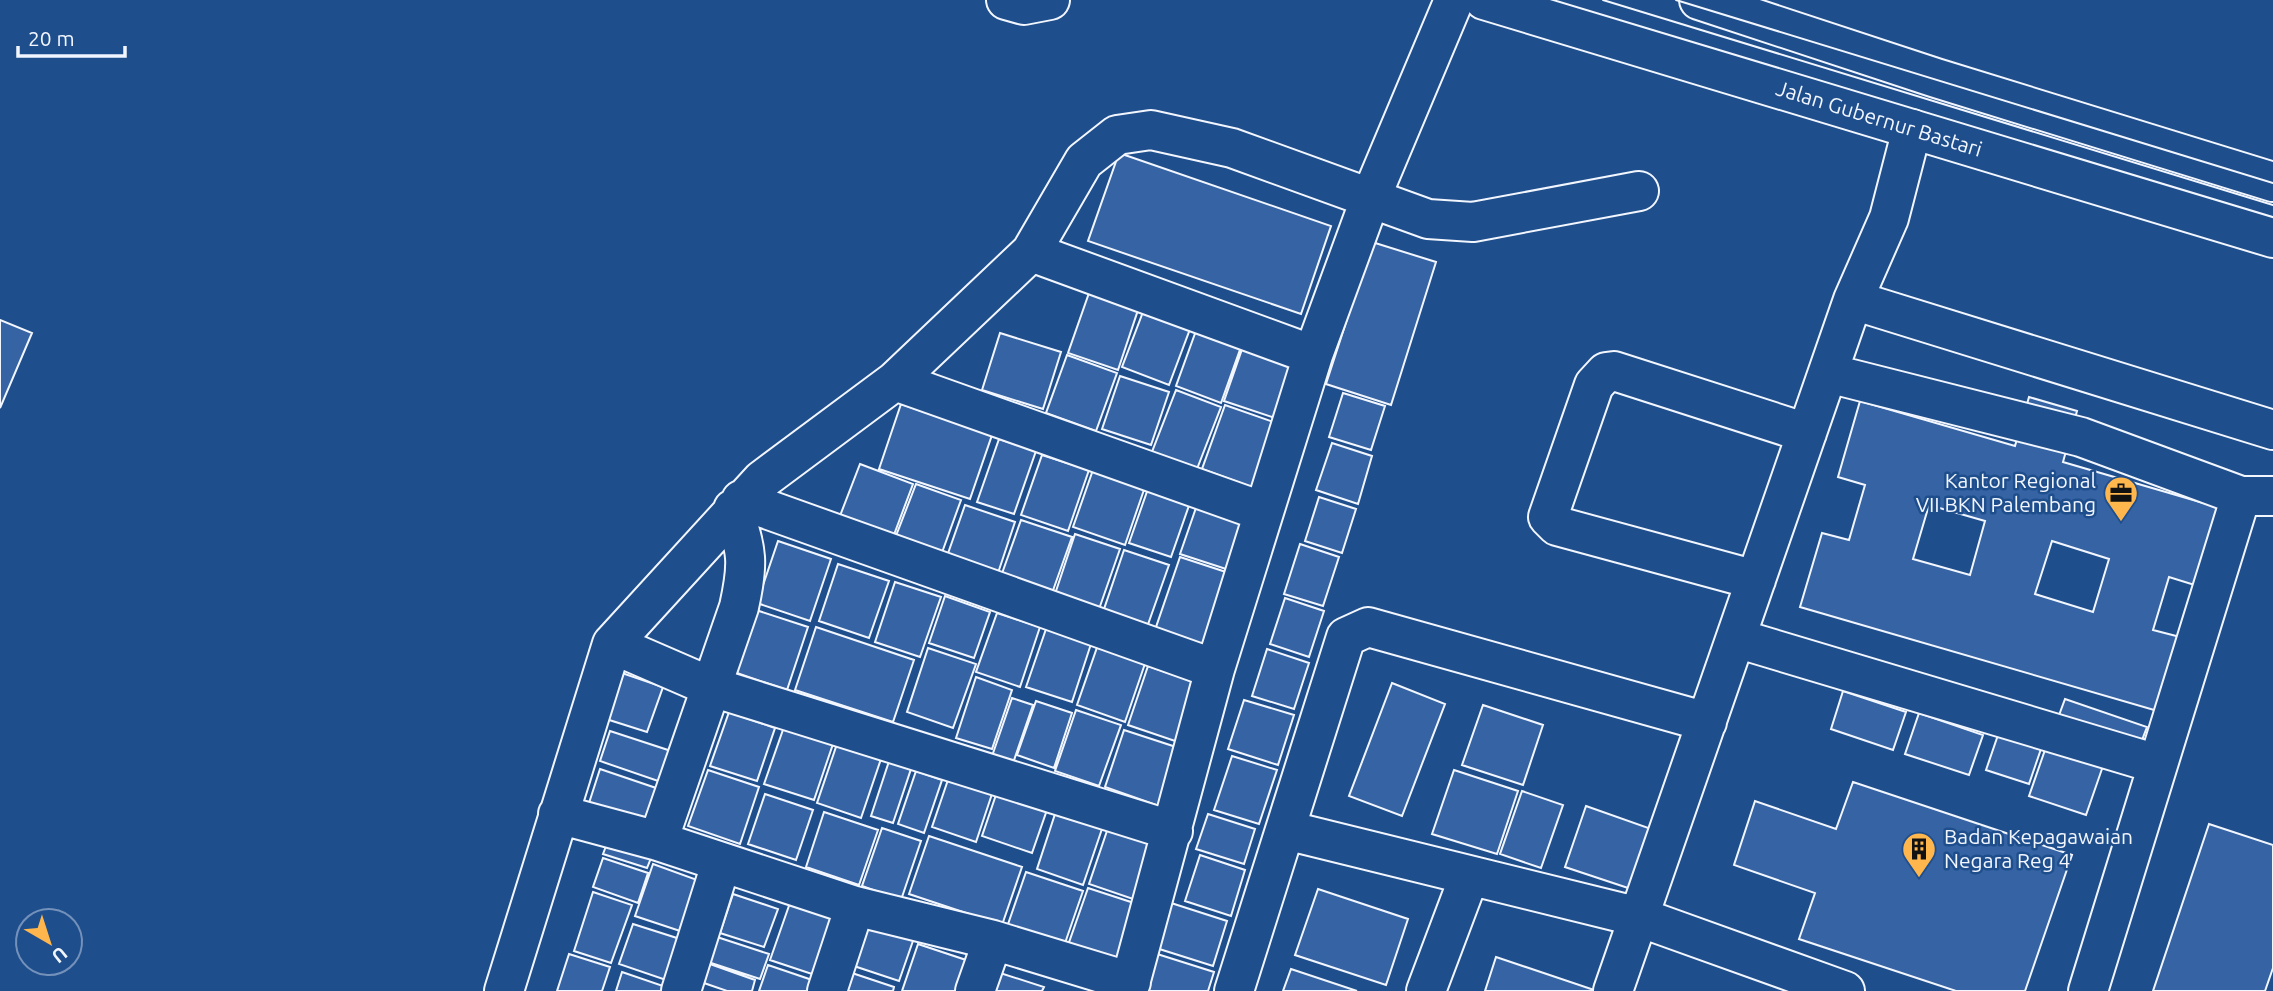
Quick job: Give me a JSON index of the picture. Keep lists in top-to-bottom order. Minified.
{"streets":{"main road":["Jalan Gubernur Bastari"]},"places":{"office":["Kantor Regional VII BKN Palembang"],"building":["Badan Kepagawaian Negara Reg 4"]},"scale_bar":"20 m","north":"bottom right"}
